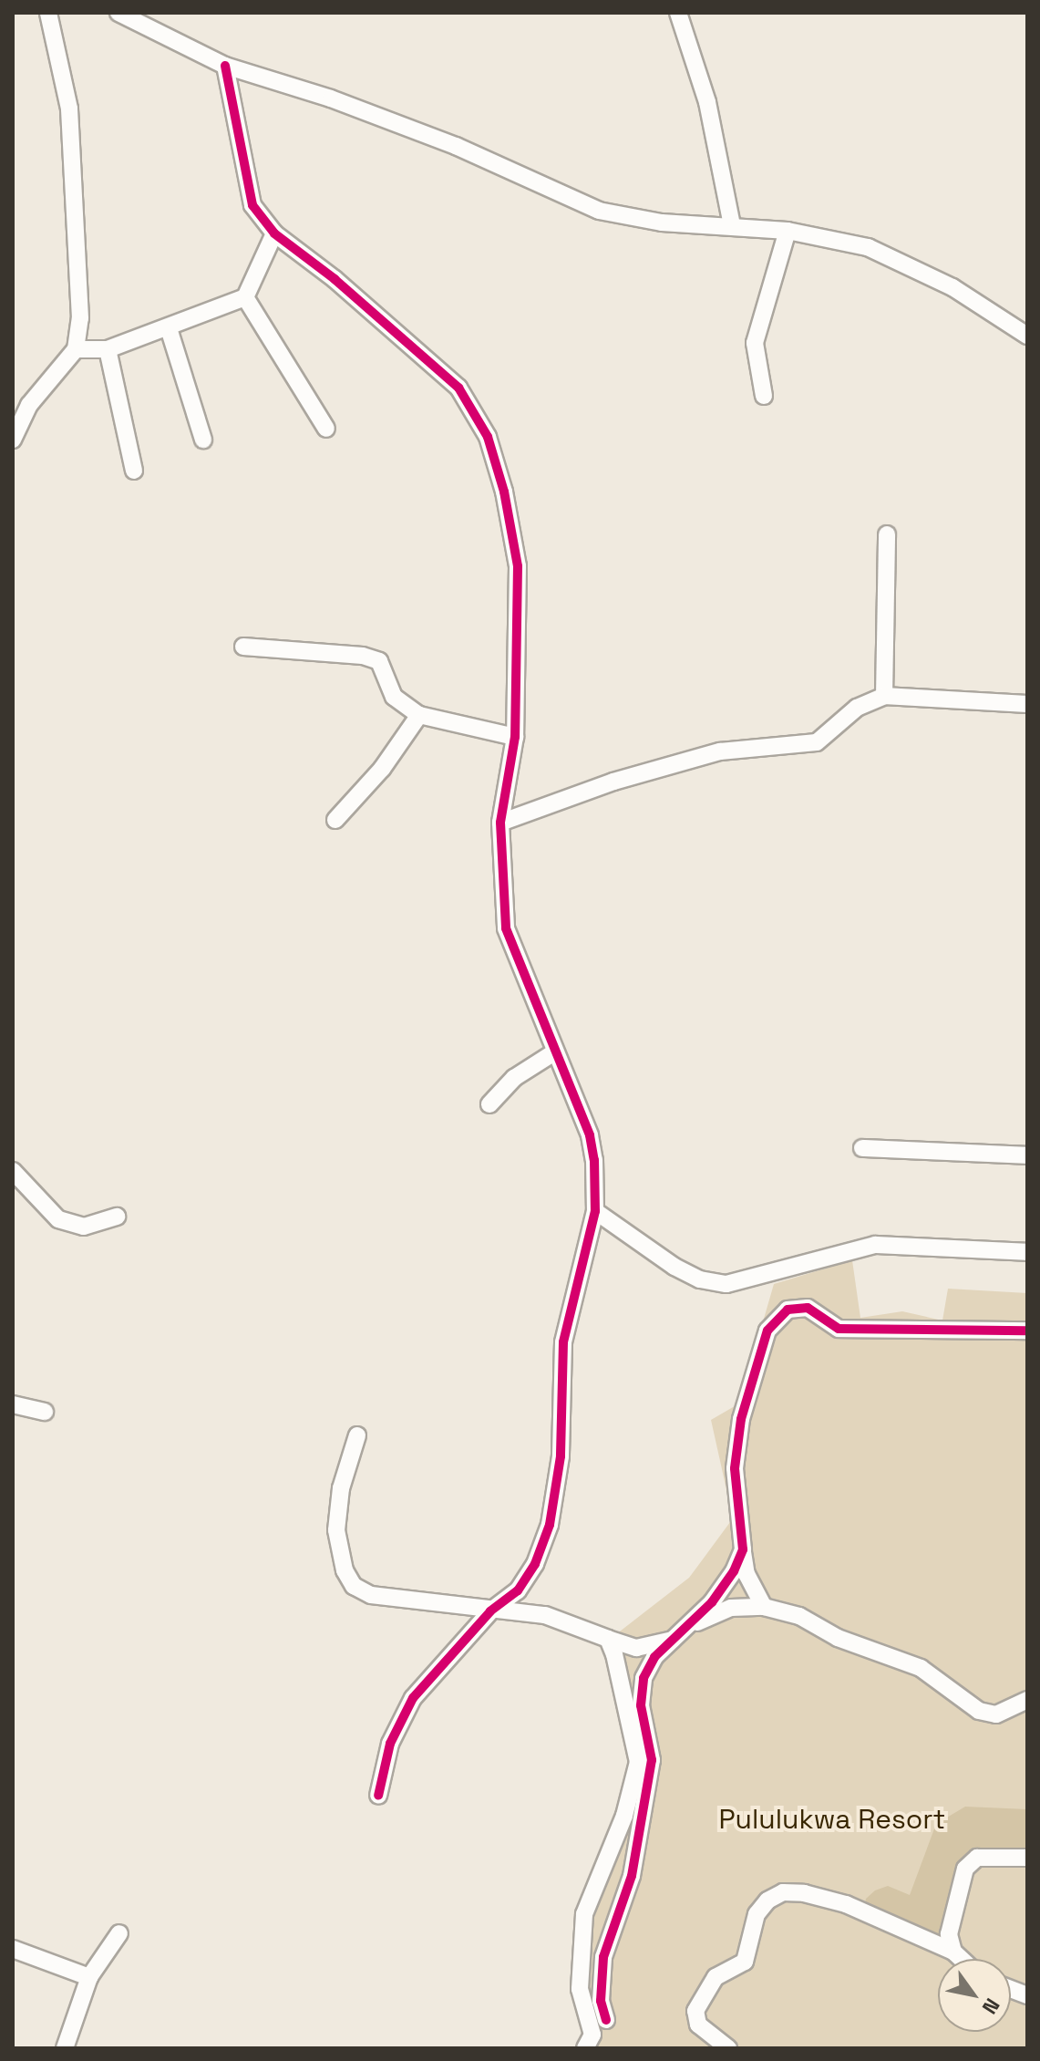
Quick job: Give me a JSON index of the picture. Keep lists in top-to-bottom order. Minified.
{"parks":["Pululukwa Resort"],"north":"bottom right"}
